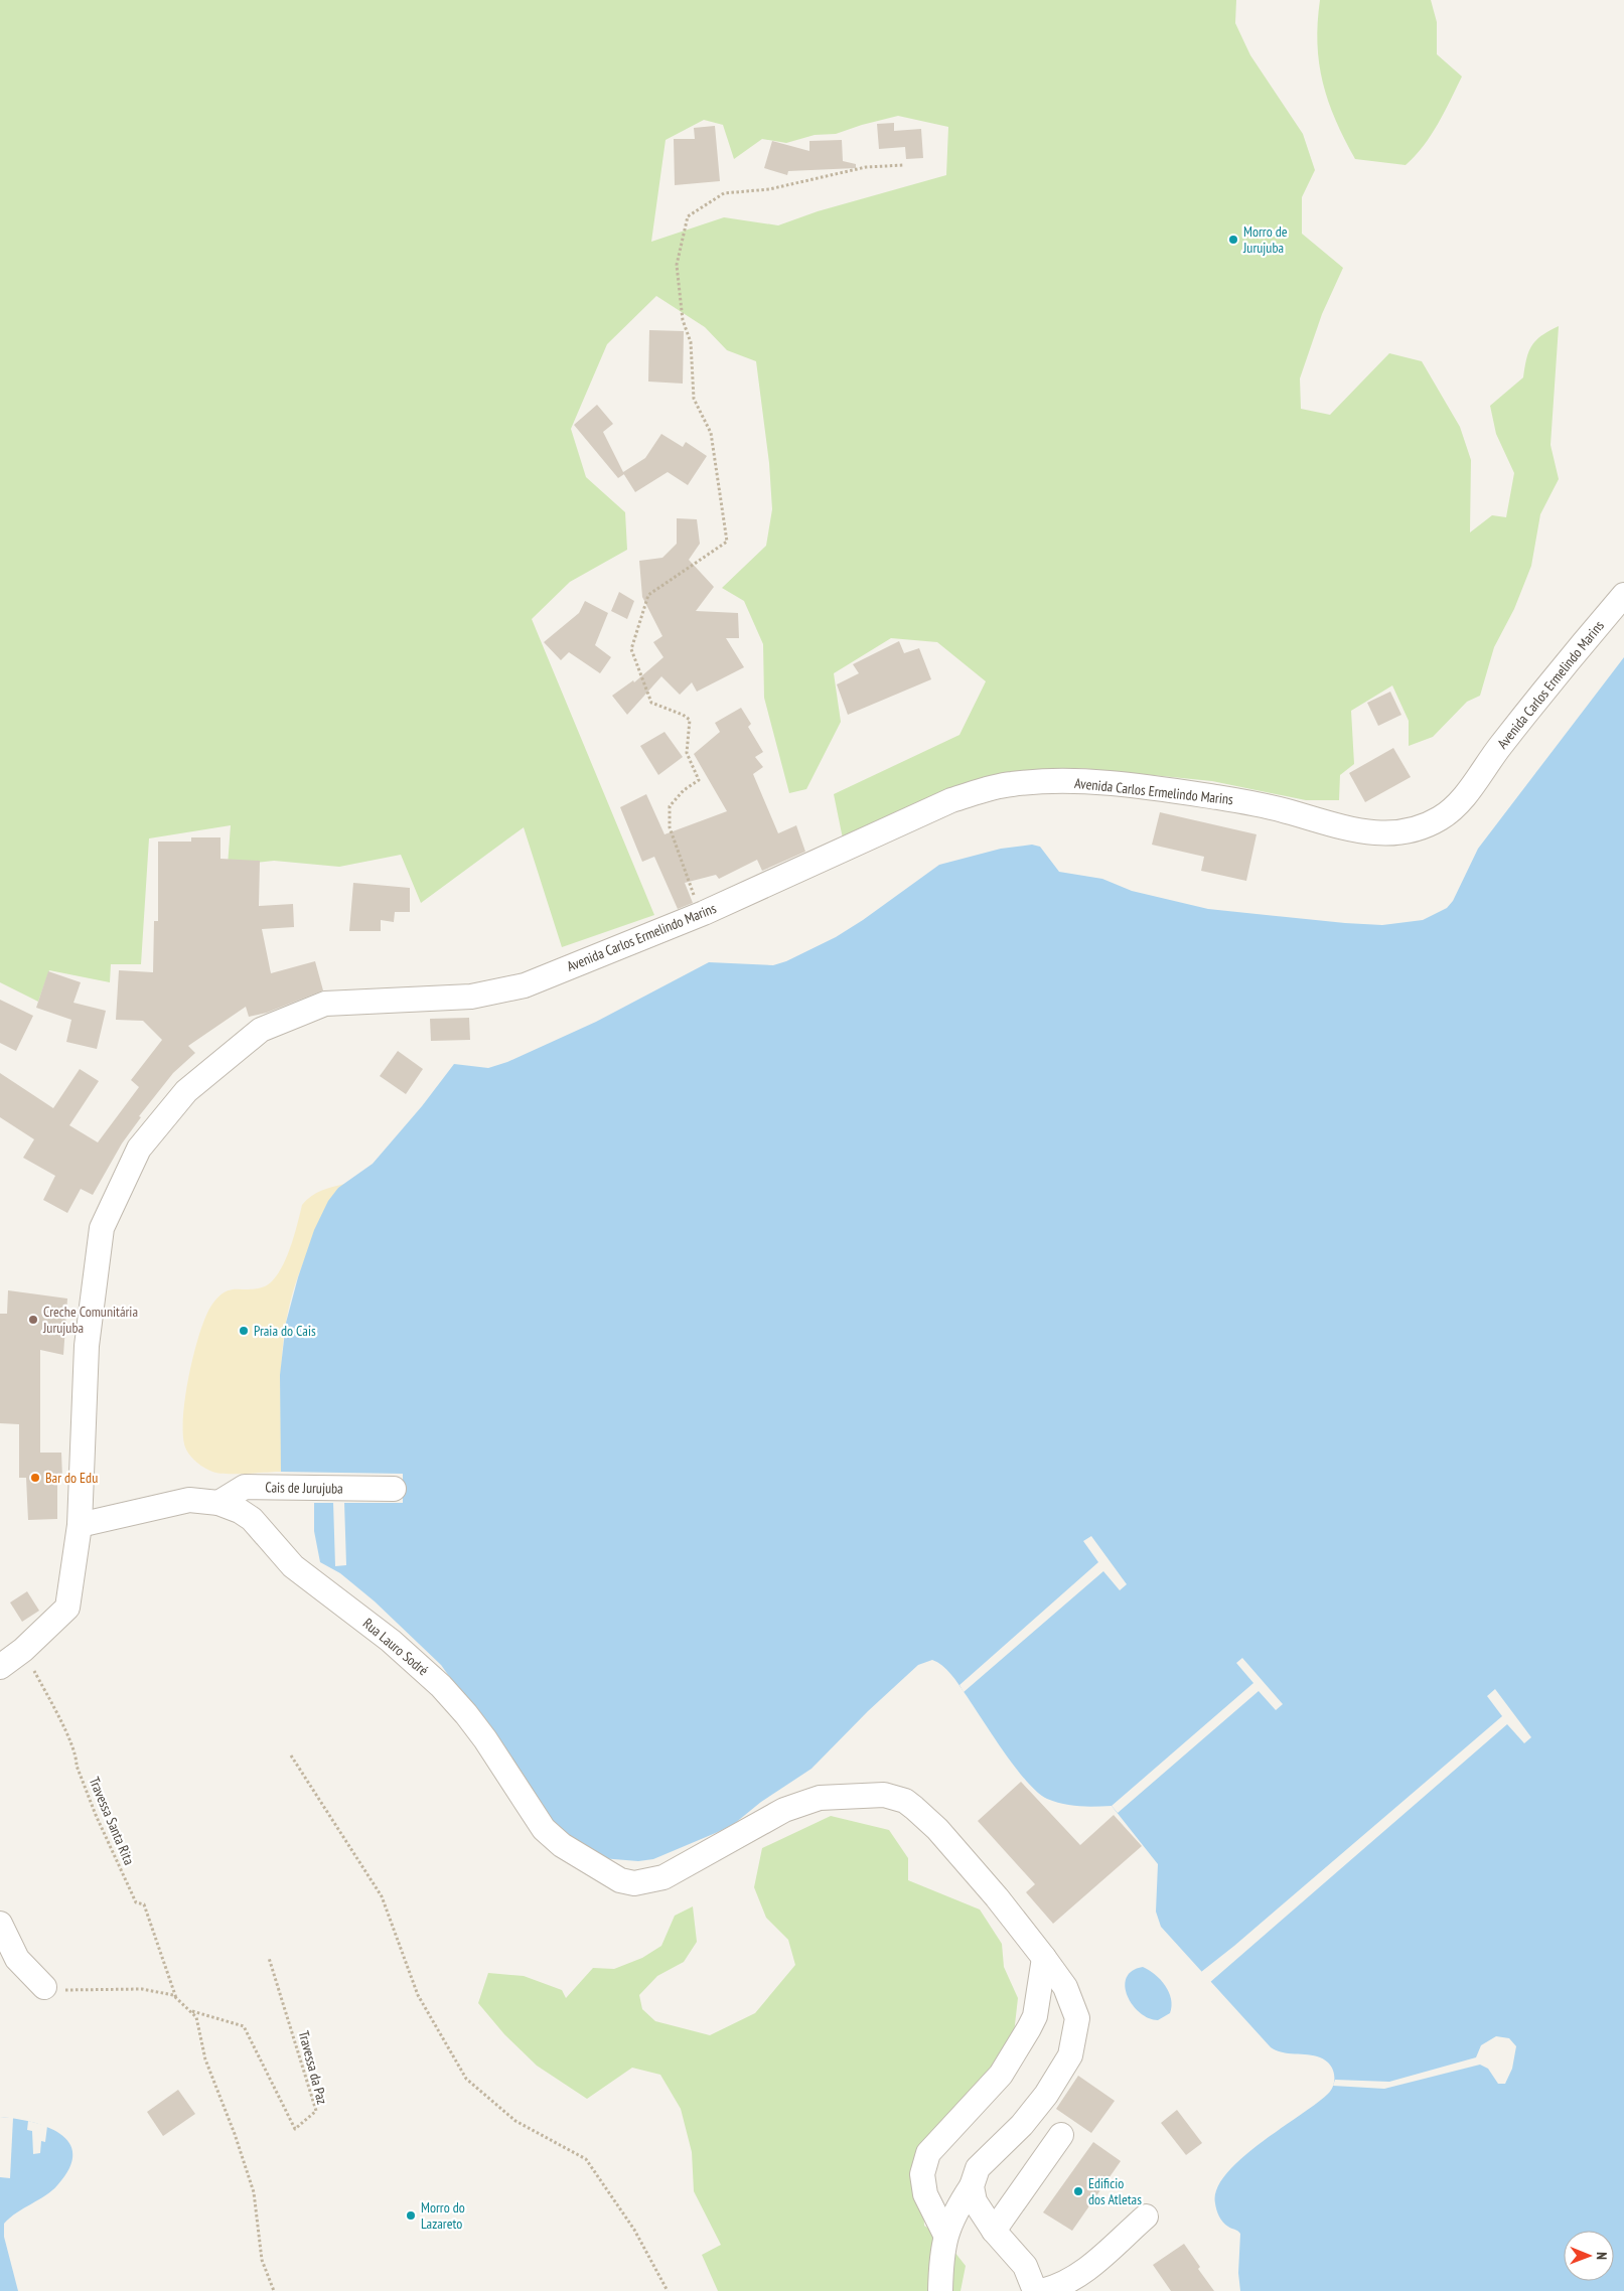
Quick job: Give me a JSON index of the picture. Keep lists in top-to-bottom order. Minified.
{"streets":{"street":["Avenida Carlos Ermelindo Marins","Cais de Jurujuba","Rua Lauro Sodré"],"path":["Travessa Santa Rita","Travessa da Paz"]},"crossings":[["Avenida Carlos Ermelindo Marins","Rua Lauro Sodré"],["Avenida Carlos Ermelindo Marins","Travessa Santa Rita"],["Cais de Jurujuba","Rua Lauro Sodré"]],"places":["Morro de Jurujuba","Creche Comunitária Jurujuba","Praia do Cais","Bar do Edu","Edificio dos Atletas","Morro do Lazareto"],"north":"right"}
